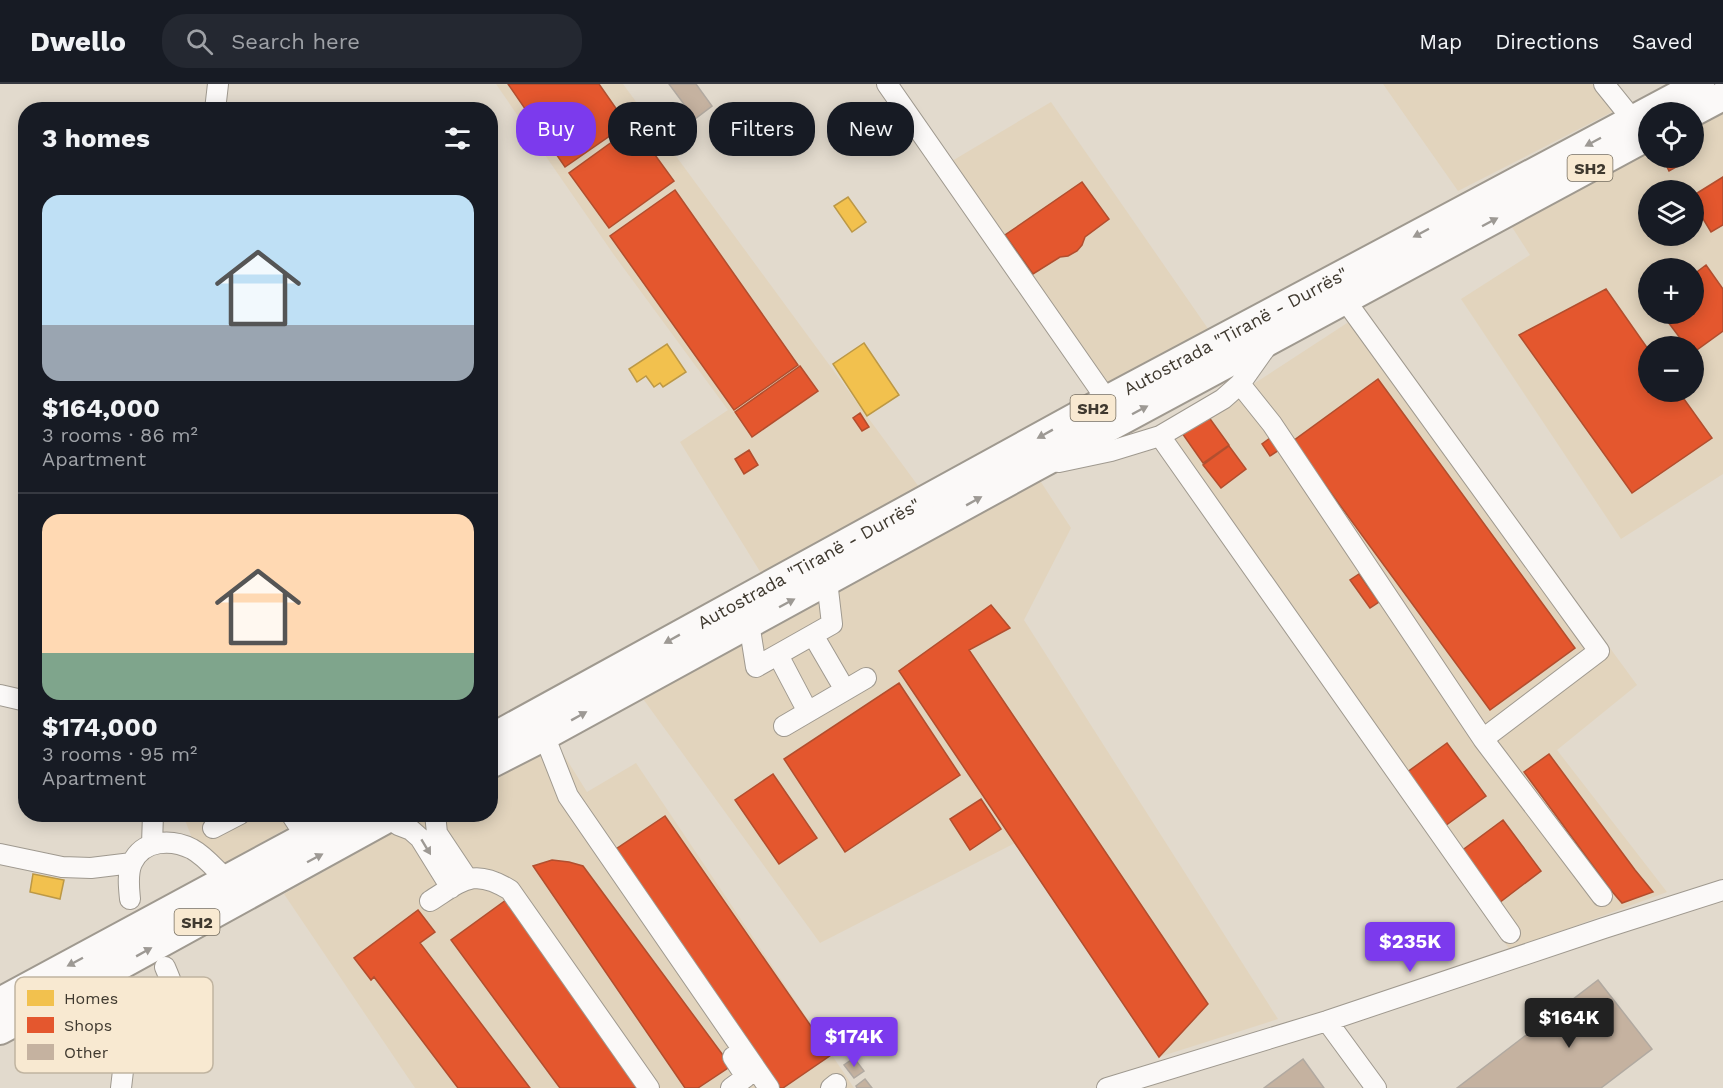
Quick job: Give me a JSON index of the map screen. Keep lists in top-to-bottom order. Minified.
{"streets":{"highway":["SH2","Autostrada \"Tiranë - Durrës\""]},"legend":["Homes","Shops","Other"],"page":{"header":"Dwello","search":"Search here","nav":["Map","Directions","Saved"],"map_buttons":["+","−"],"chip":["Buy","Rent","Filters","New"],"heading":"3 homes","list":[{"name":"$164,000","note":"3 rooms · 86 m² · Apartment"},{"name":"$174,000","note":"3 rooms · 95 m² · Apartment"}],"price":["$235K","$164K","$174K"]}}
